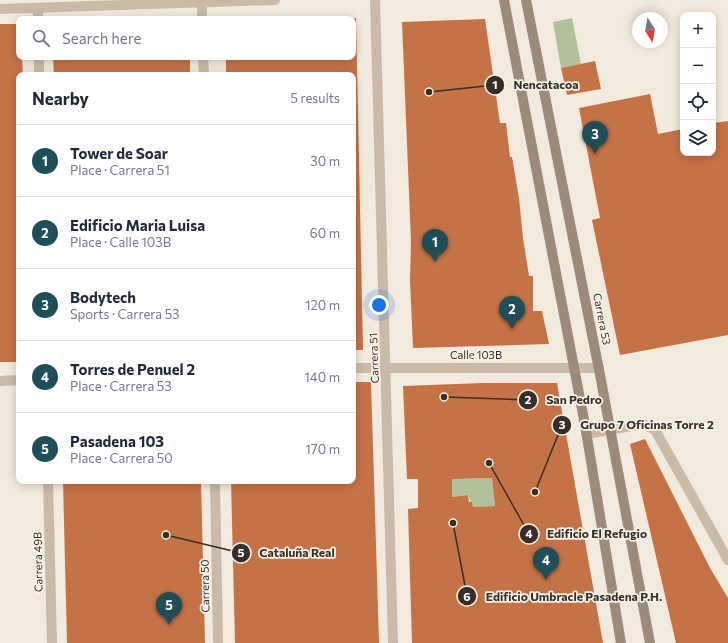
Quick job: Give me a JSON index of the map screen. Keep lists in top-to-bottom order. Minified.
{"streets":{"main road":["Carrera 53"],"street":["Calle 103B","Carrera 51","Carrera 49B","Carrera 50"]},"crossings":[["Carrera 53","Calle 103B"],["Calle 103B","Carrera 51"]],"places":["Nencatacoa","San Pedro","Edificio El Refugio","Grupo 7 Oficinas Torre 2","Edificio Umbracle Pasadena P.H.","Cataluña Real"],"north":"bottom","page":{"map_buttons":["+","−"],"search":"Search here","heading":["Nearby","5 results"],"pins":["3","1","2","4","5"],"list":[{"mark":"1","name":"Tower de Soar","note":"Place · Carrera 51","value":"30 m"},{"mark":"2","name":"Edificio Maria Luisa","note":"Place · Calle 103B","value":"60 m"},{"mark":"3","name":"Bodytech","note":"Sports · Carrera 53","value":"120 m"},{"mark":"4","name":"Torres de Penuel 2","note":"Place · Carrera 53","value":"140 m"},{"mark":"5","name":"Pasadena 103","note":"Place · Carrera 50","value":"170 m"}]}}
